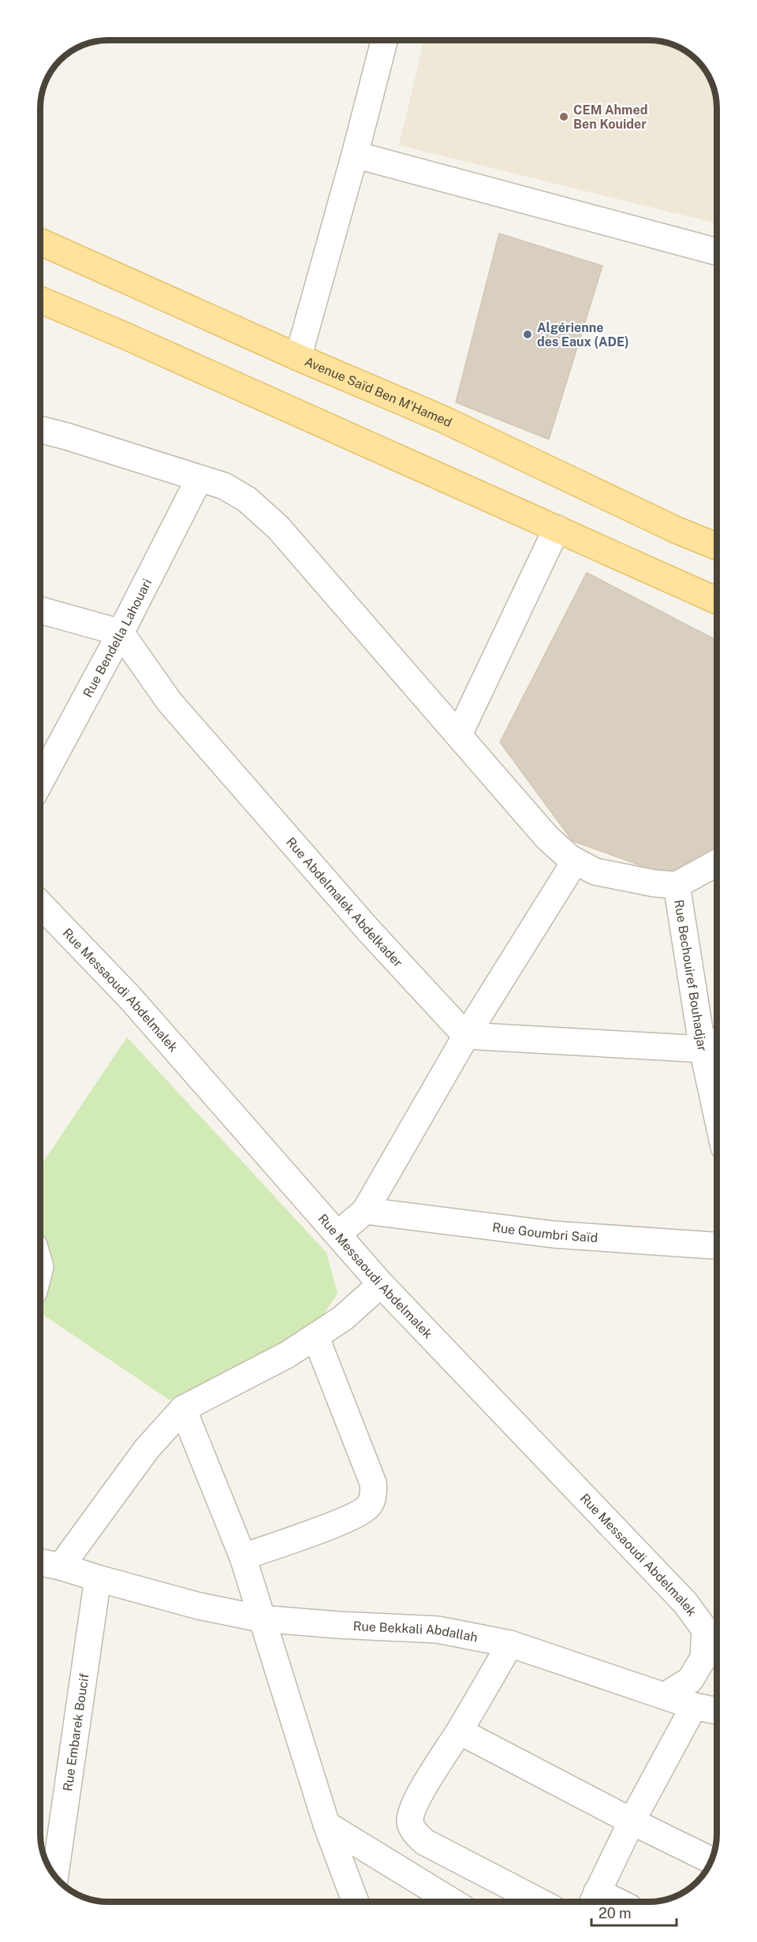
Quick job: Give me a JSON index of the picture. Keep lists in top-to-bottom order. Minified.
{"streets":{"main road":["Avenue Saïd Ben M'Hamed"],"street":["Rue Bendella Lahouari","Rue Abdelmalek Abdelkader","Rue Bechouiref Bouhadjar","Rue Messaoudi Abdelmalek","Rue Goumbri Saïd","Rue Bekkali Abdallah","Rue Embarek Boucif"]},"crossings":[["Rue Bendella Lahouari","Rue Abdelmalek Abdelkader"],["Rue Bekkali Abdallah","Rue Embarek Boucif"]],"places":["CEM Ahmed Ben Kouider","Algérienne des Eaux (ADE)"],"scale_bar":"20 m"}
